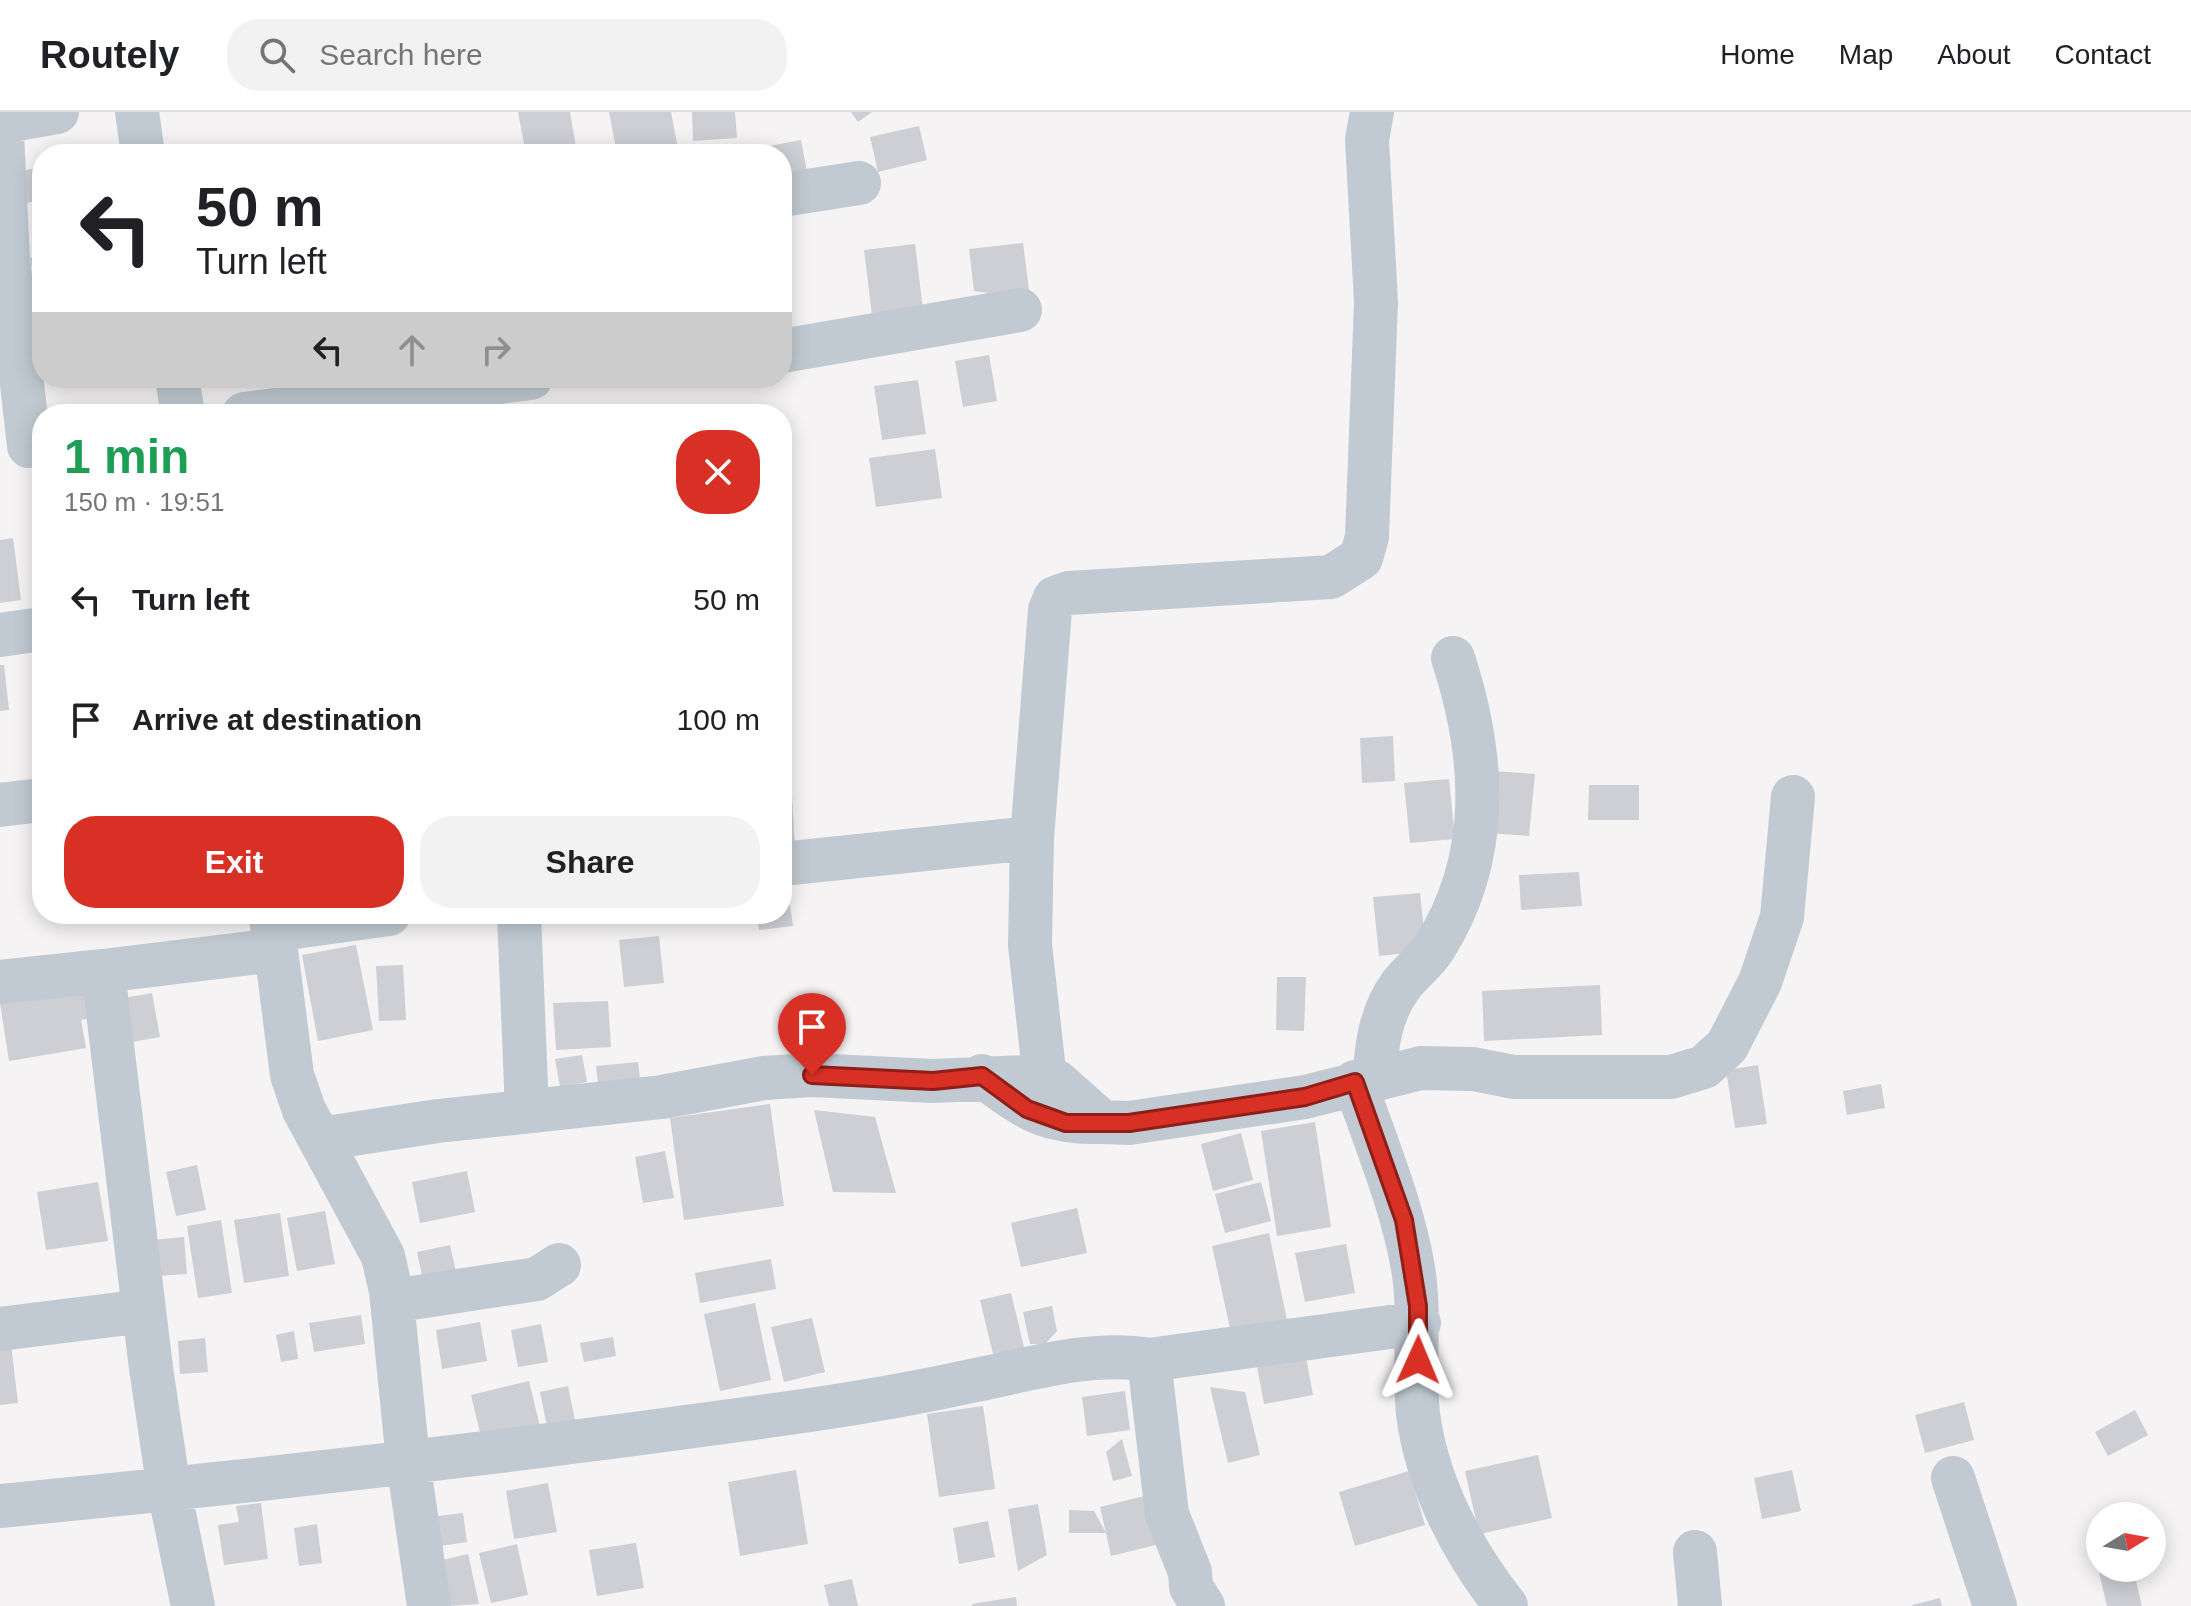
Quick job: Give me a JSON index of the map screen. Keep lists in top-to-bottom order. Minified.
{"north":"right","page":{"header":"Routely","search":"Search here","nav":["Home","Map","About","Contact"],"turn":["50 m","Turn left"],"heading":["1 min","150 m · 19:51"],"list":[{"name":"Turn left","value":"50 m"},{"name":"Arrive at destination","value":"100 m"}],"buttons":["Exit","Share"]}}
